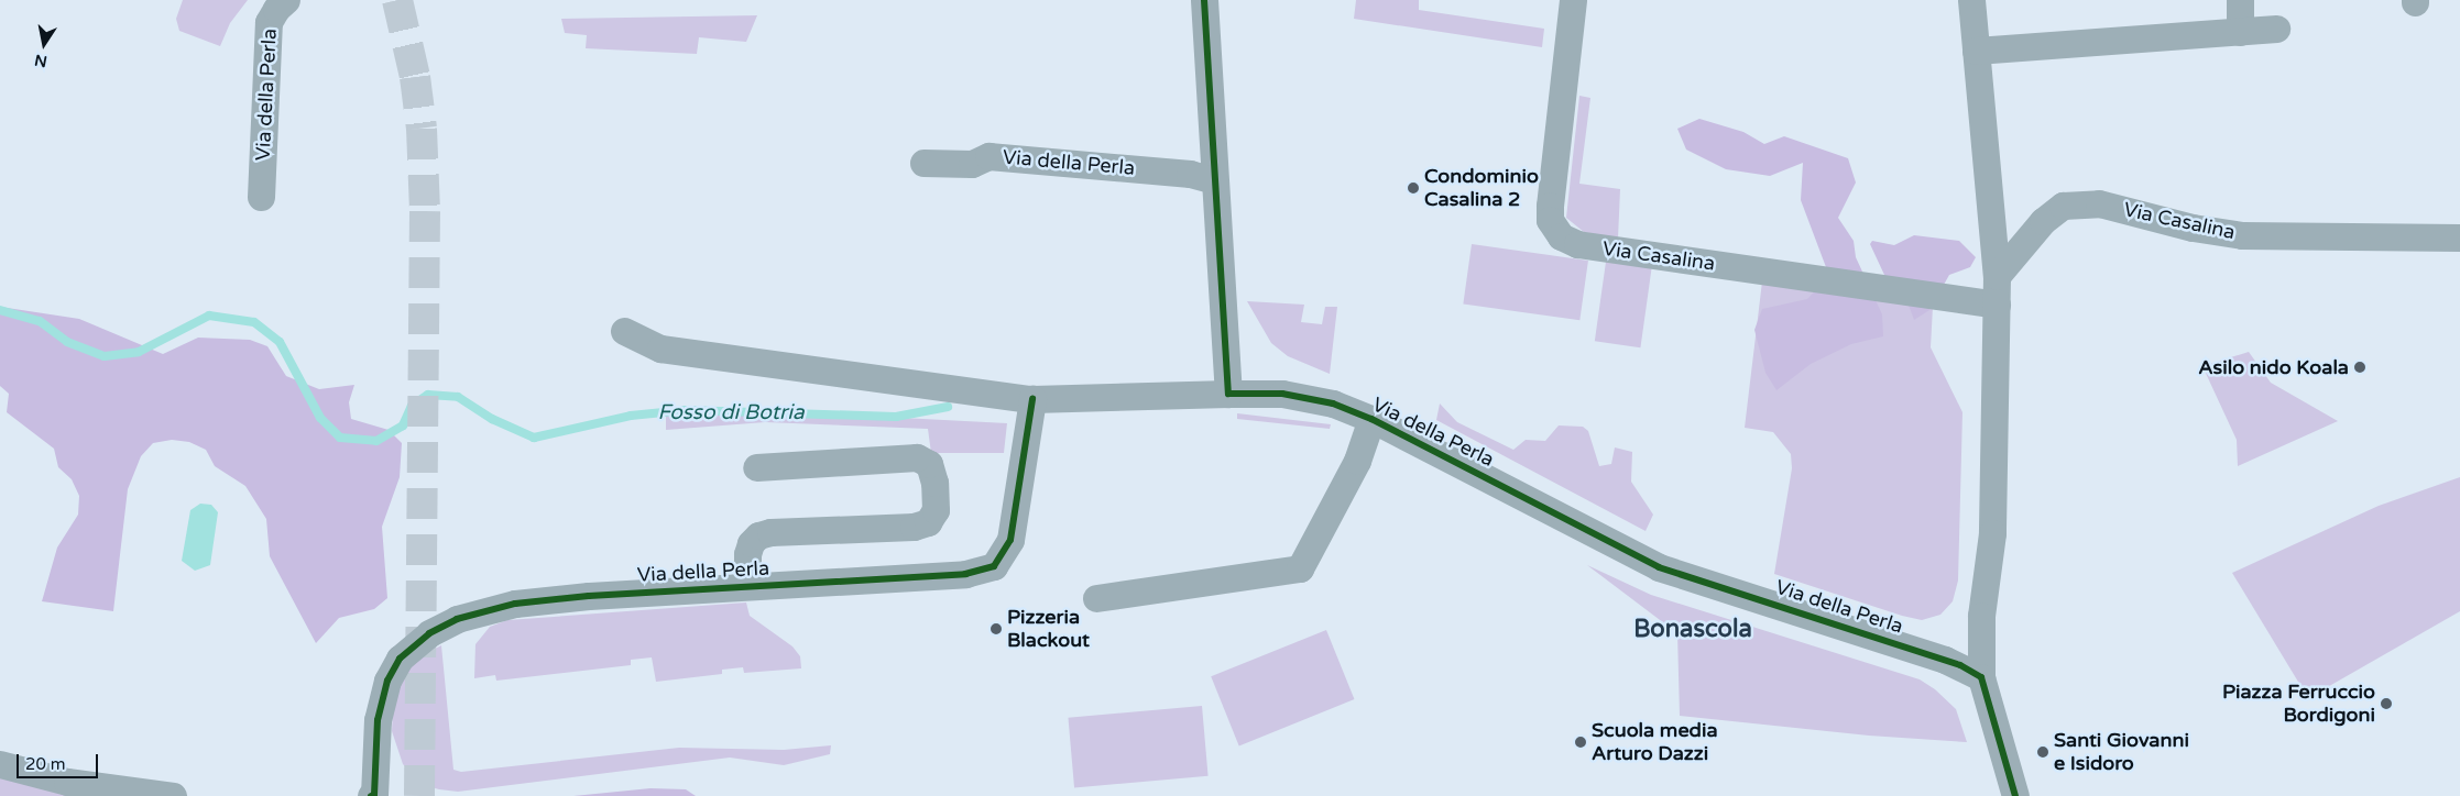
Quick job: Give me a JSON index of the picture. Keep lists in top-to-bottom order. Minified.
{"streets":{"street":["Via della Perla","Via Casalina"]},"districts":["Bonascola"],"water":["Fosso di Botria"],"places":["Condominio Casalina 2","Asilo nido Koala","Pizzeria Blackout","Piazza Ferruccio Bordigoni","Scuola media Arturo Dazzi","Santi Giovanni e Isidoro"],"scale_bar":"20 m","north":"bottom"}
